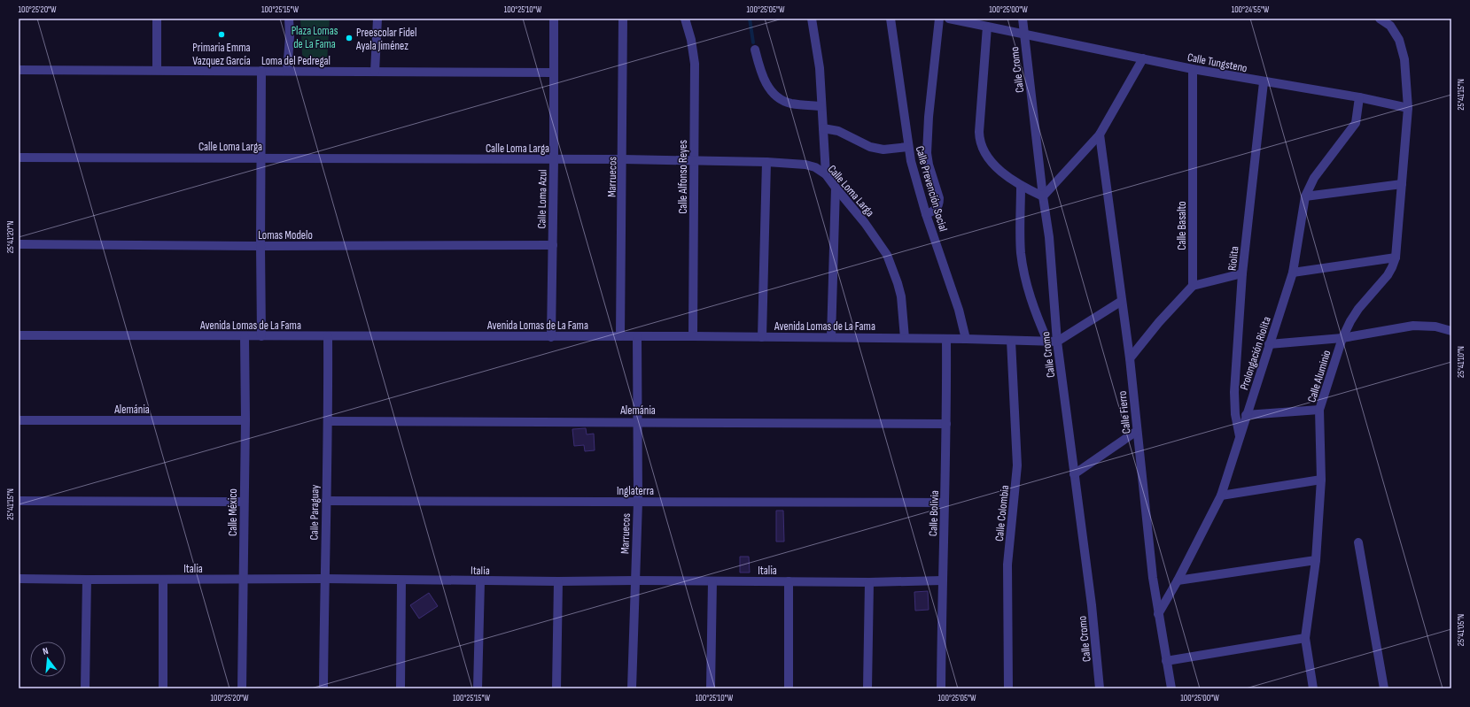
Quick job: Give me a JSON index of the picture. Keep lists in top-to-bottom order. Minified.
{"streets":{"street":["Loma del Pedregal","Calle Tungsteno","Calle Cromo","Calle Loma Larga","Marruecos","Calle Alfonso Reyes","Calle Prevención Social","Calle Loma Azul","Calle Basalto","Lomas Modelo","Riolita","Avenida Lomas de La Fama","Prolongación Riolita","Calle Aluminio","Alemánia","Calle Fierro","Inglaterra","Calle México","Calle Paraguay","Calle Bolivia","Calle Colombia","Italia"]},"crossings":[["Loma del Pedregal","Calle Loma Azul"],["Calle Tungsteno","Calle Cromo"],["Calle Tungsteno","Calle Basalto"],["Calle Tungsteno","Riolita"],["Calle Tungsteno","Prolongación Riolita"],["Calle Tungsteno","Calle Aluminio"],["Calle Cromo","Avenida Lomas de La Fama"],["Calle Loma Larga","Marruecos"],["Calle Loma Larga","Calle Alfonso Reyes"],["Calle Loma Larga","Calle Loma Azul"],["Calle Loma Larga","Avenida Lomas de La Fama"],["Marruecos","Avenida Lomas de La Fama"],["Marruecos","Alemánia"],["Marruecos","Inglaterra"],["Marruecos","Italia"],["Calle Alfonso Reyes","Avenida Lomas de La Fama"],["Calle Prevención Social","Avenida Lomas de La Fama"],["Calle Loma Azul","Lomas Modelo"],["Calle Loma Azul","Avenida Lomas de La Fama"],["Riolita","Prolongación Riolita"],["Avenida Lomas de La Fama","Calle México"],["Avenida Lomas de La Fama","Calle Paraguay"],["Avenida Lomas de La Fama","Calle Bolivia"],["Avenida Lomas de La Fama","Calle Colombia"],["Prolongación Riolita","Calle Fierro"],["Alemánia","Calle México"],["Alemánia","Calle Paraguay"],["Alemánia","Calle Bolivia"],["Inglaterra","Calle Paraguay"],["Inglaterra","Calle Bolivia"],["Calle México","Italia"],["Calle Paraguay","Italia"],["Calle Bolivia","Italia"]],"parks":["Plaza Lomas de La Fama"],"places":["Primaria Emma Vazquez García","Preescolar Fidel Ayala Jiménez"],"north":"top","coordinates":["100°25'20\"W","100°25'15\"W","100°25'10\"W","100°25'05\"W","100°25'00\"W","100°24'55\"W","25°41'15\"N","25°41'20\"N","25°41'10\"N","25°41'05\"N"]}
